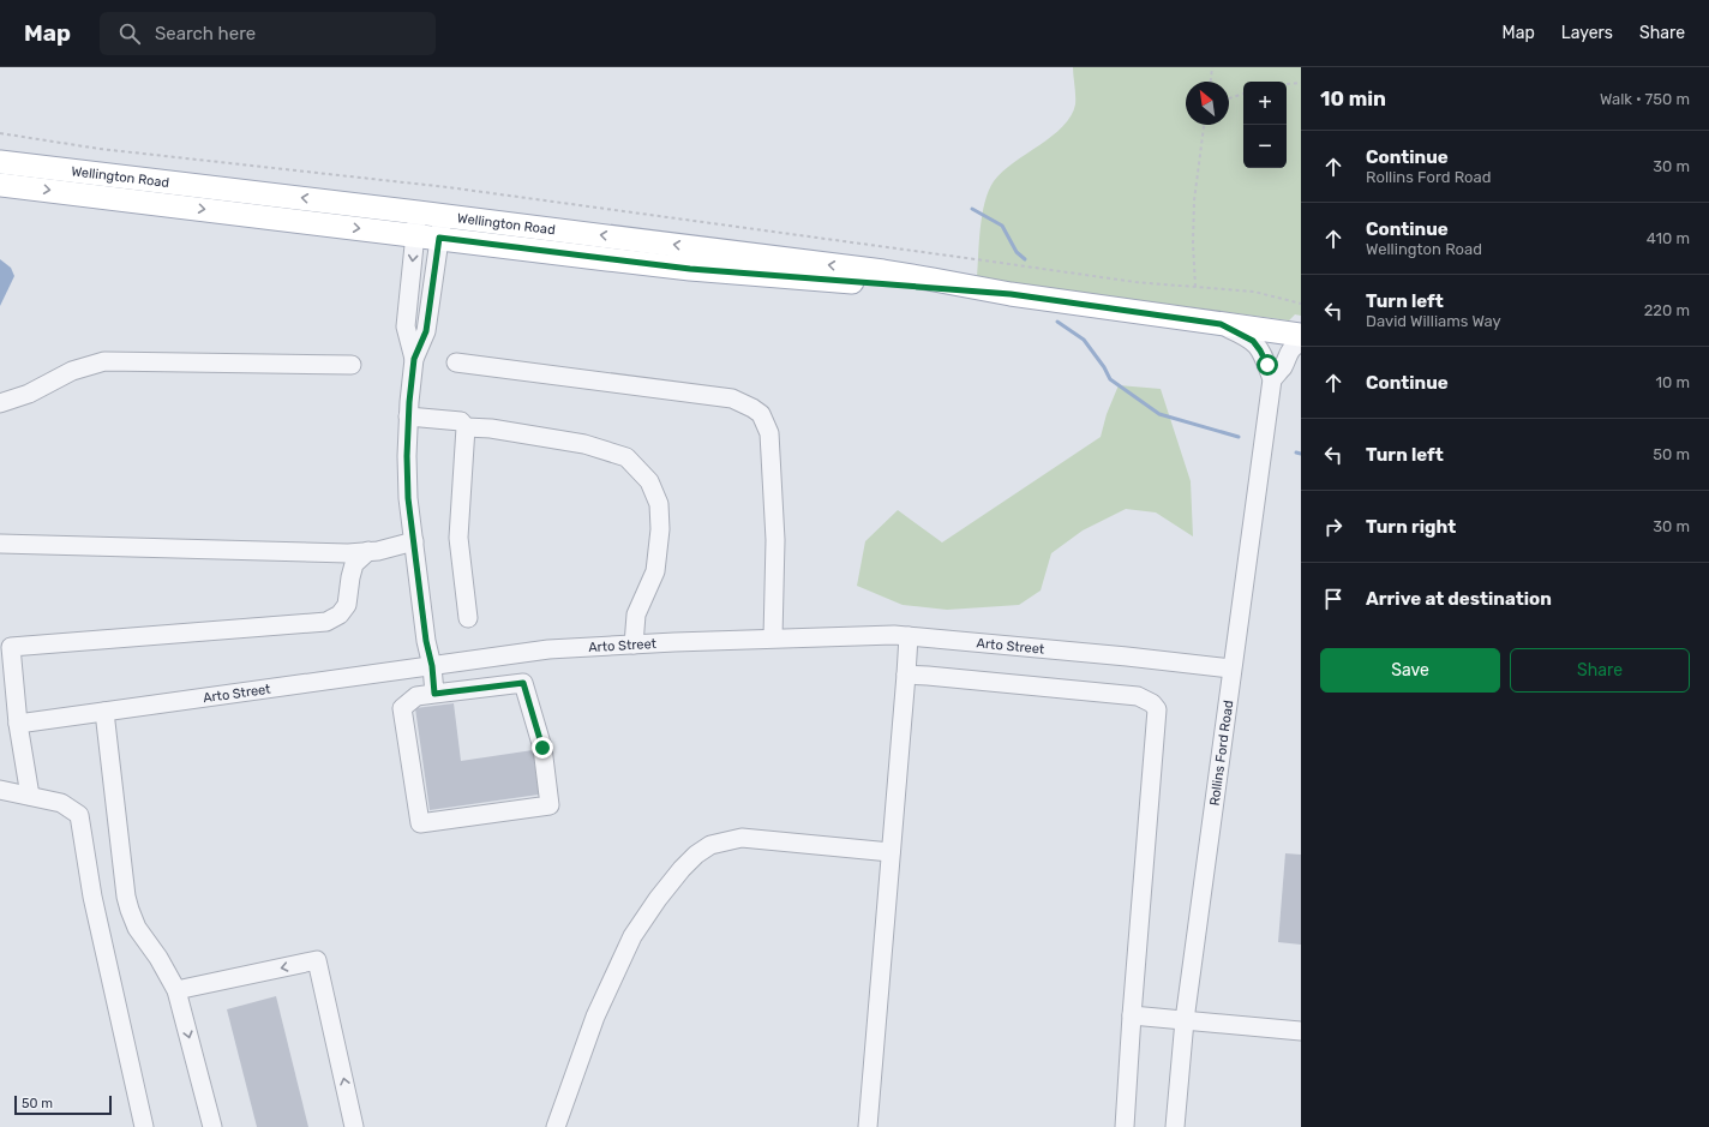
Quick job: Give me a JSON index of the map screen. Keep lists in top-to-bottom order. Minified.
{"streets":{"main road":["Wellington Road"],"street":["Arto Street","Rollins Ford Road"]},"crossings":[["Wellington Road","Rollins Ford Road"],["Arto Street","Rollins Ford Road"]],"scale_bar":"50 m","north":"top left","page":{"header":"Map","search":"Search here","nav":["Map","Layers","Share"],"heading":["10 min","Walk · 750 m"],"map_buttons":["+","−"],"list":[["Continue","Rollins Ford Road","30 m"],["Continue","Wellington Road","410 m"],["Turn left","David Williams Way","220 m"],["Continue","10 m"],["Turn left","50 m"],["Turn right","30 m"],"Arrive at destination"],"buttons":["Save","Share"],"scale":"50 m"}}
